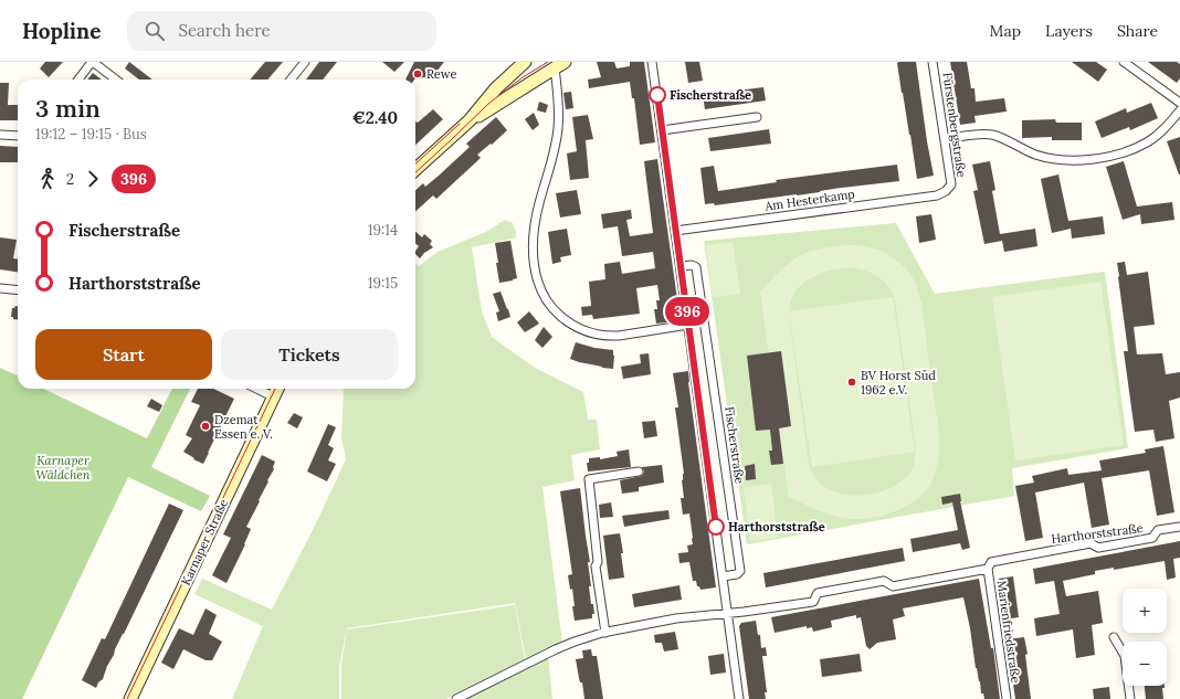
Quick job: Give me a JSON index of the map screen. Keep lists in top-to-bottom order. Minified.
{"streets":{"main road":["Karnaper Straße"],"street":["Fürstenbergstraße","Am Hesterkamp","Fischerstraße","Harthorststraße","Marienfriedstraße"]},"crossings":[["Fürstenbergstraße","Am Hesterkamp"],["Harthorststraße","Marienfriedstraße"]],"parks":["Karnaper Wäldchen"],"places":["Rewe","Fischerstraße","BV Horst Süd 1962 e.V.","Dzemat Essen e. V.","Harthorststraße"],"lines":["bus line 396"],"page":{"header":"Hopline","search":"Search here","nav":["Map","Layers","Share"],"on_map":"396","heading":["3 min","19:12 – 19:15 · Bus","€2.40"],"legs":["2","396"],"list":[{"name":"Fischerstraße","value":"19:14"},{"name":"Harthorststraße","value":"19:15"}],"buttons":["Start","Tickets"],"map_buttons":["+","−"]}}
